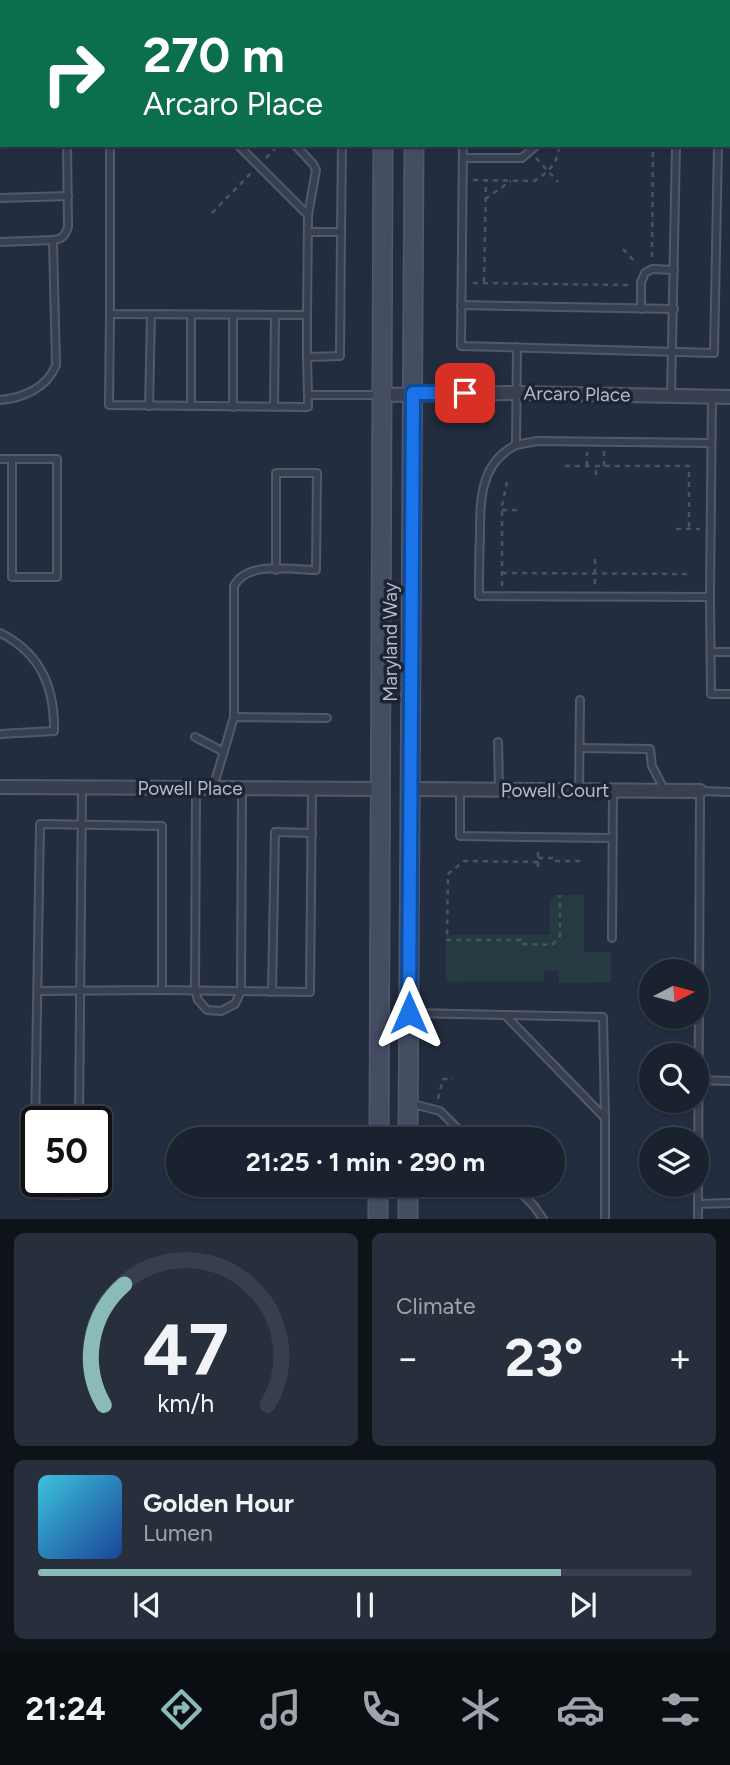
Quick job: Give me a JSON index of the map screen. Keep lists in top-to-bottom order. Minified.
{"streets":{"main road":["Maryland Way"],"street":["Arcaro Place","Powell Place","Powell Court"]},"crossings":[["Arcaro Place","Maryland Way"],["Maryland Way","Powell Place"],["Maryland Way","Powell Court"]],"north":"right","page":{"turn":["270 m","Arcaro Place"],"limit":"50","trip":"21:25 · 1 min · 290 m","tile":"Climate","heat":["−","23°","+"],"song":["Golden Hour","Lumen"],"tabs":"21:24","gauge":["47","km/h"]}}
